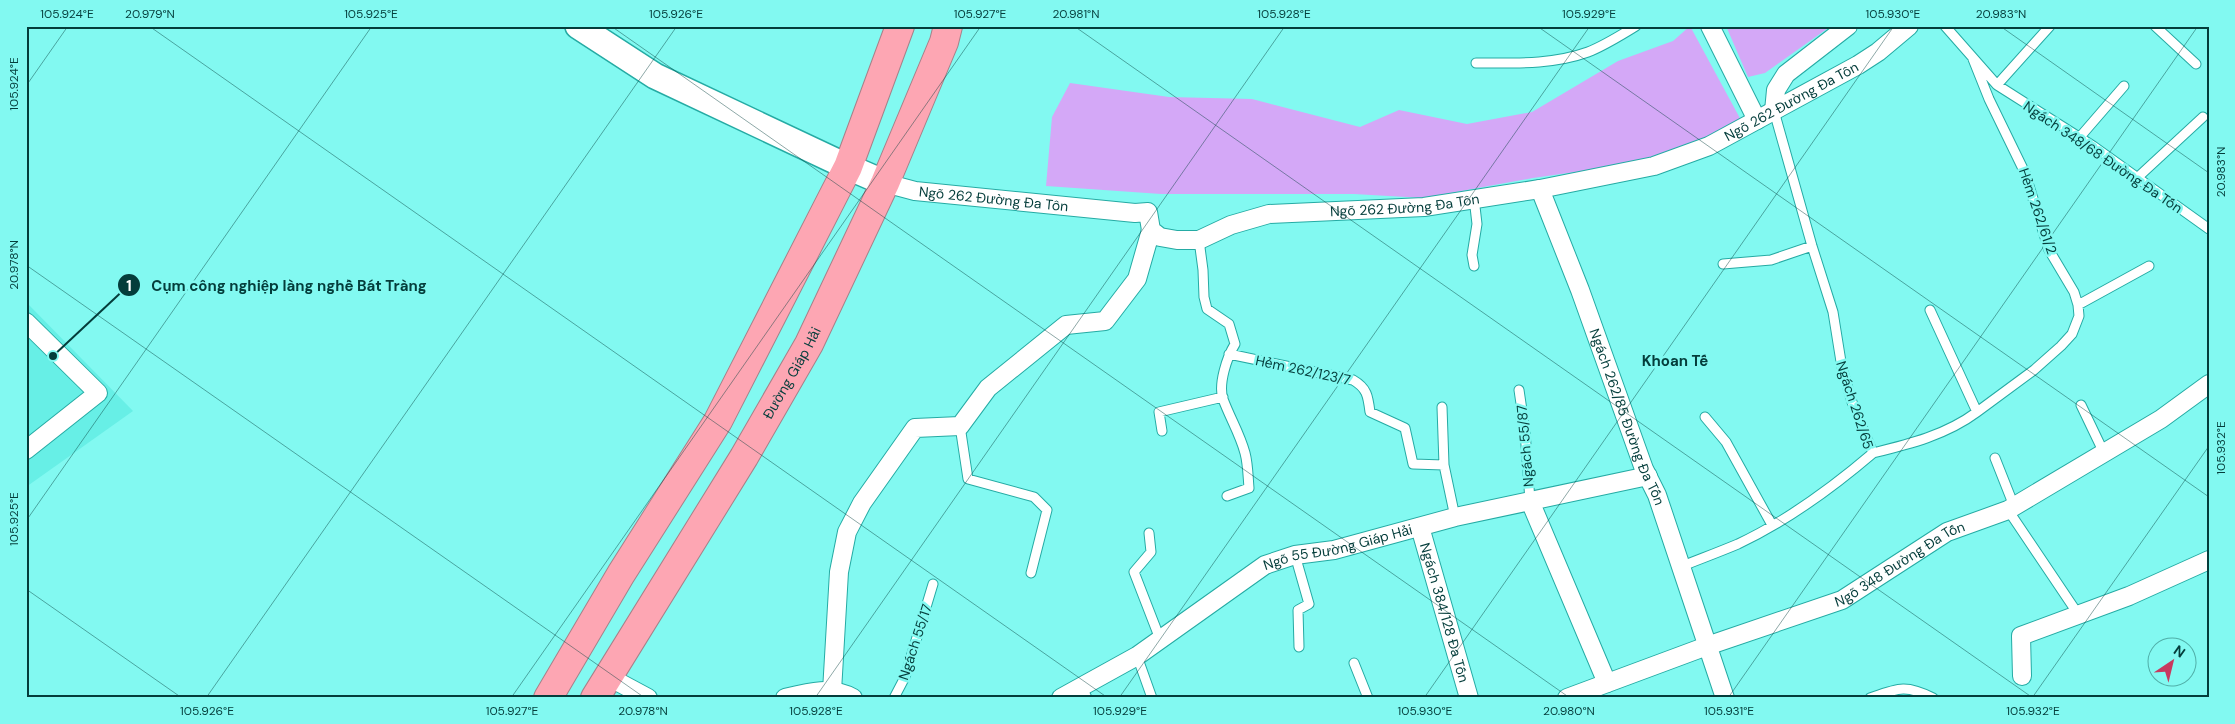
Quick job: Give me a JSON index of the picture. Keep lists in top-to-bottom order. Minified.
{"streets":{"highway":["Đường Giáp Hải"],"street":["Ngõ 262 Đường Đa Tôn","Ngách 262/85 Đường Đa Tốn","Ngõ 55 Đường Giáp Hải","Ngõ 348 Đường Đa Tốn","Ngách 384/128 Đa Tốn"],"lane":["Ngách 348/68 Đường Đa Tốn","Hẻm 262/61/2","Hẻm 262/123/7","Ngách 262/65","Ngách 55/87","Ngách 55/17"]},"crossings":[["Ngõ 262 Đường Đa Tôn","Đường Giáp Hải"],["Ngõ 262 Đường Đa Tôn","Ngách 262/65"],["Ngõ 262 Đường Đa Tôn","Ngách 262/85 Đường Đa Tốn"],["Ngách 348/68 Đường Đa Tốn","Hẻm 262/61/2"],["Ngách 262/65","Ngách 262/85 Đường Đa Tốn"],["Ngách 262/85 Đường Đa Tốn","Ngõ 55 Đường Giáp Hải"],["Ngách 262/85 Đường Đa Tốn","Ngõ 348 Đường Đa Tốn"],["Ngách 55/87","Ngõ 55 Đường Giáp Hải"],["Ngõ 55 Đường Giáp Hải","Ngách 384/128 Đa Tốn"]],"districts":["Khoan Tế"],"places":["Cụm công nghiệp làng nghề Bát Tràng"],"north":"top right","coordinates":["105.924°E","20.979°N","105.925°E","105.926°E","105.927°E","20.981°N","105.928°E","105.929°E","105.930°E","20.983°N","20.978°N","105.932°E","20.980°N","105.931°E"]}
